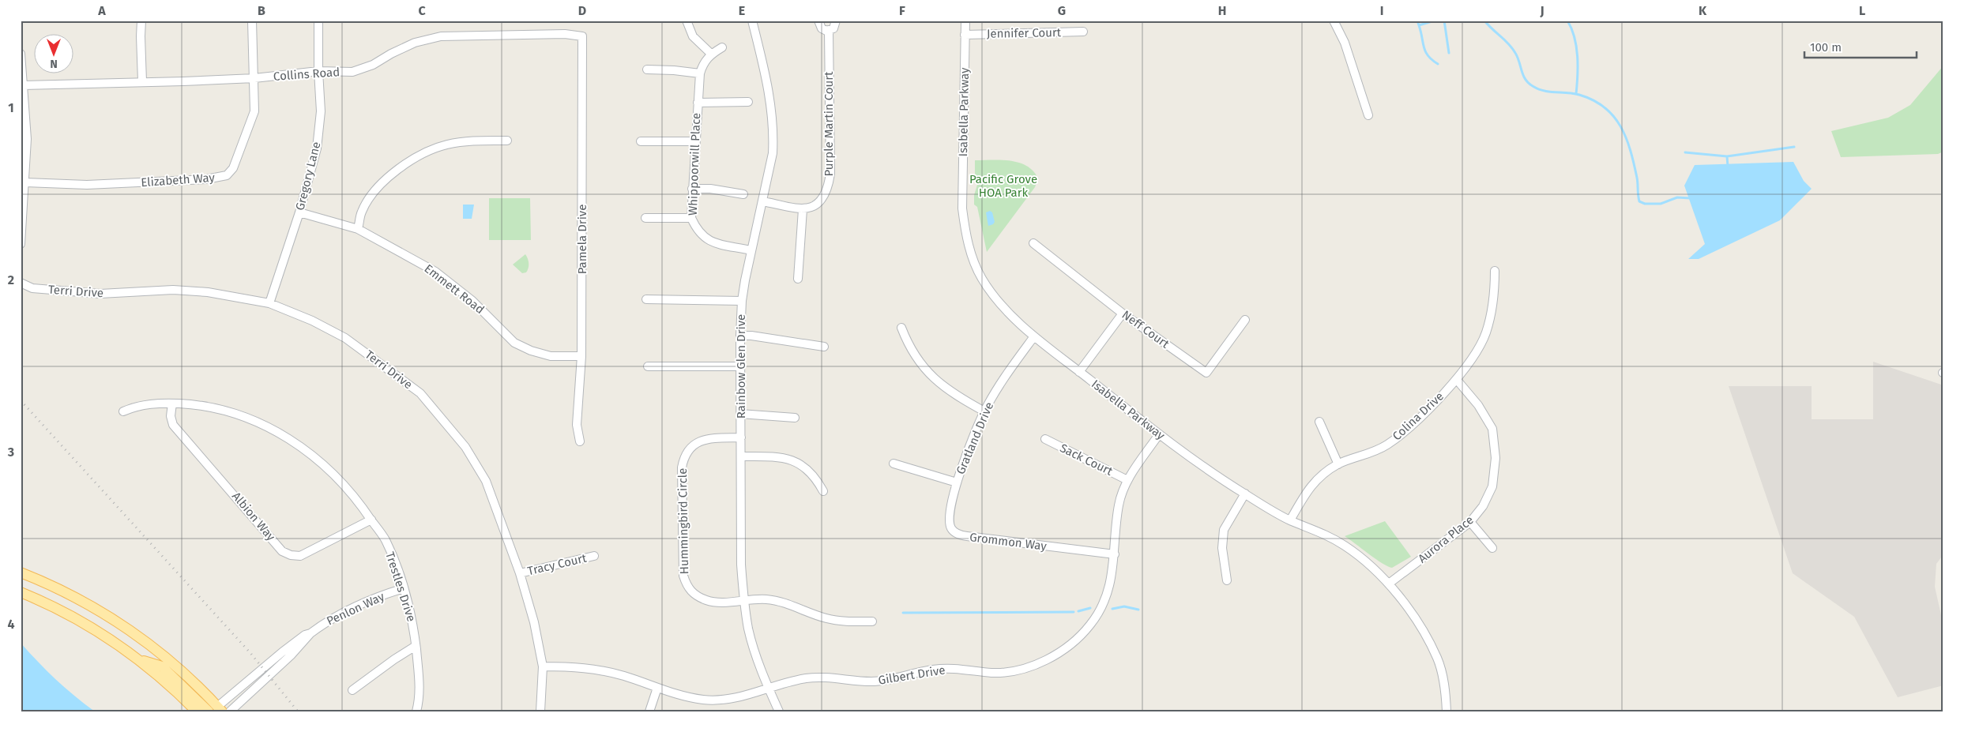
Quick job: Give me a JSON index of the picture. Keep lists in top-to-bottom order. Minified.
{"streets":{"street":["Jennifer Court","Collins Road","Isabella Parkway","Purple Martin Court","Whippoorwill Place","Gregory Lane","Elizabeth Way","Pamela Drive","Emmett Road","Terri Drive","Neff Court","Rainbow Glen Drive","Colina Drive","Gratland Drive","Sack Court","Albion Way","Hummingbird Circle","Aurora Place","Grommon Way","Tracy Court","Trestles Drive","Penlon Way","Gilbert Drive"]},"crossings":[["Jennifer Court","Isabella Parkway"],["Collins Road","Gregory Lane"],["Collins Road","Elizabeth Way"],["Collins Road","Pamela Drive"],["Isabella Parkway","Colina Drive"],["Isabella Parkway","Gratland Drive"],["Isabella Parkway","Aurora Place"],["Isabella Parkway","Gilbert Drive"],["Whippoorwill Place","Rainbow Glen Drive"],["Gregory Lane","Emmett Road"],["Gregory Lane","Terri Drive"],["Pamela Drive","Emmett Road"],["Terri Drive","Tracy Court"],["Terri Drive","Gilbert Drive"],["Rainbow Glen Drive","Hummingbird Circle"],["Rainbow Glen Drive","Gilbert Drive"],["Colina Drive","Aurora Place"],["Gratland Drive","Grommon Way"],["Sack Court","Gilbert Drive"],["Albion Way","Trestles Drive"],["Grommon Way","Gilbert Drive"],["Trestles Drive","Penlon Way"]],"parks":["Pacific Grove HOA Park"],"scale_bar":"100 m","north":"bottom","grid":{"columns":["A","B","C","D","E","F","G","H","I","J","K","L"],"rows":["1","2","3","4"]}}
